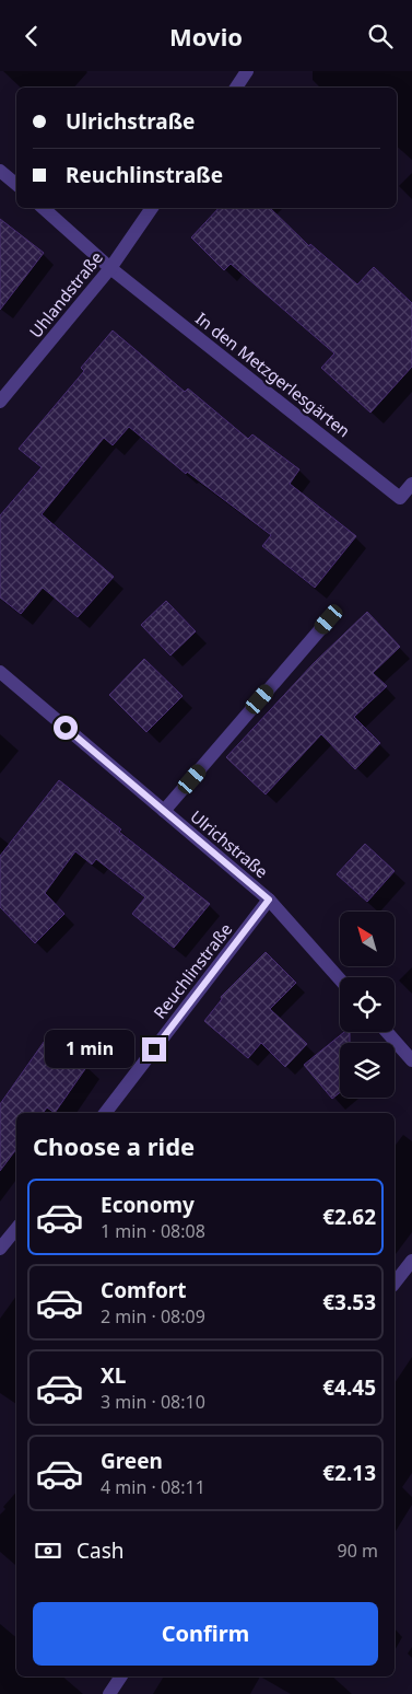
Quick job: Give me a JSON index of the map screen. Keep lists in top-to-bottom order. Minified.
{"streets":{"street":["Uhlandstraße","In den Metzgerlesgärten","Ulrichstraße","Reuchlinstraße"]},"crossings":[["Uhlandstraße","In den Metzgerlesgärten"],["Ulrichstraße","Reuchlinstraße"]],"north":"top left","page":{"header":"Movio","banner":["Ulrichstraße","Reuchlinstraße"],"bubble":"1 min","heading":"Choose a ride","list":[{"name":"Economy","note":"1 min · 08:08","value":"€2.62"},{"name":"Comfort","note":"2 min · 08:09","value":"€3.53"},{"name":"XL","note":"3 min · 08:10","value":"€4.45"},{"name":"Green","note":"4 min · 08:11","value":"€2.13"}],"pay":["Cash","90 m"],"buttons":"Confirm"}}
